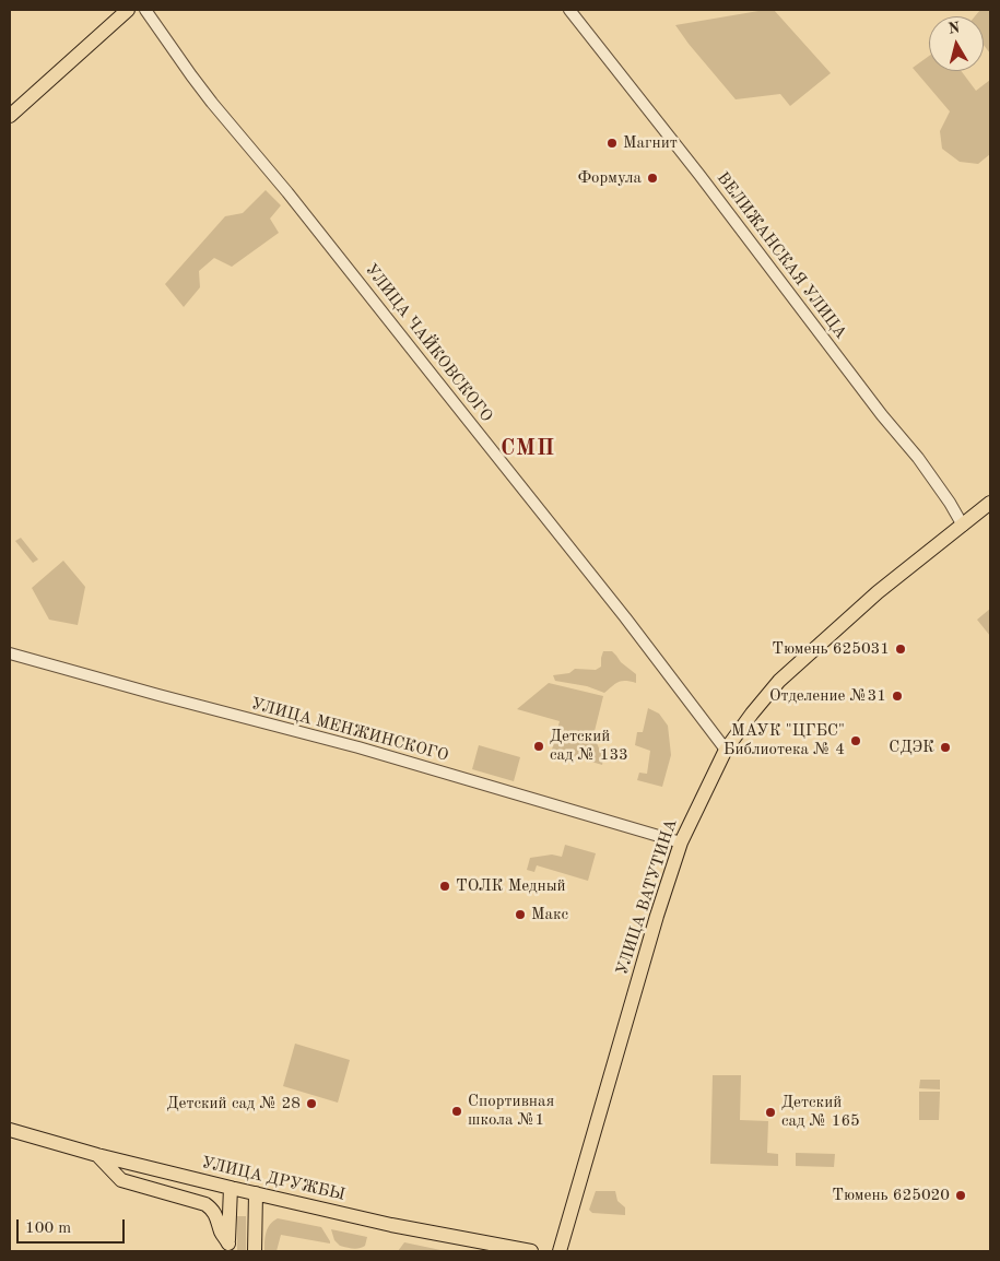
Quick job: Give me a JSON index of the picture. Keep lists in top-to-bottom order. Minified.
{"streets":{"main road":["УЛИЦА ВАТУТИНА","УЛИЦА ДРУЖБЫ"],"street":["ВЕЛИЖАНСКАЯ УЛИЦА","УЛИЦА ЧАЙКОВСКОГО","УЛИЦА МЕНЖИНСКОГО"]},"crossings":[["ВЕЛИЖАНСКАЯ УЛИЦА","УЛИЦА ВАТУТИНА"],["УЛИЦА ЧАЙКОВСКОГО","УЛИЦА ВАТУТИНА"],["УЛИЦА МЕНЖИНСКОГО","УЛИЦА ВАТУТИНА"]],"districts":["СМП"],"places":["Магнит","Формула","Тюмень 625031","Отделение №31","МАУК \"ЦГБС\" Библиотека № 4","Детский сад № 133","СДЭК","ТОЛК Медный","Макс","Детский сад № 28","Спортивная школа №1","Детский сад № 165","Тюмень 625020"],"scale_bar":"100 m","north":"top"}
